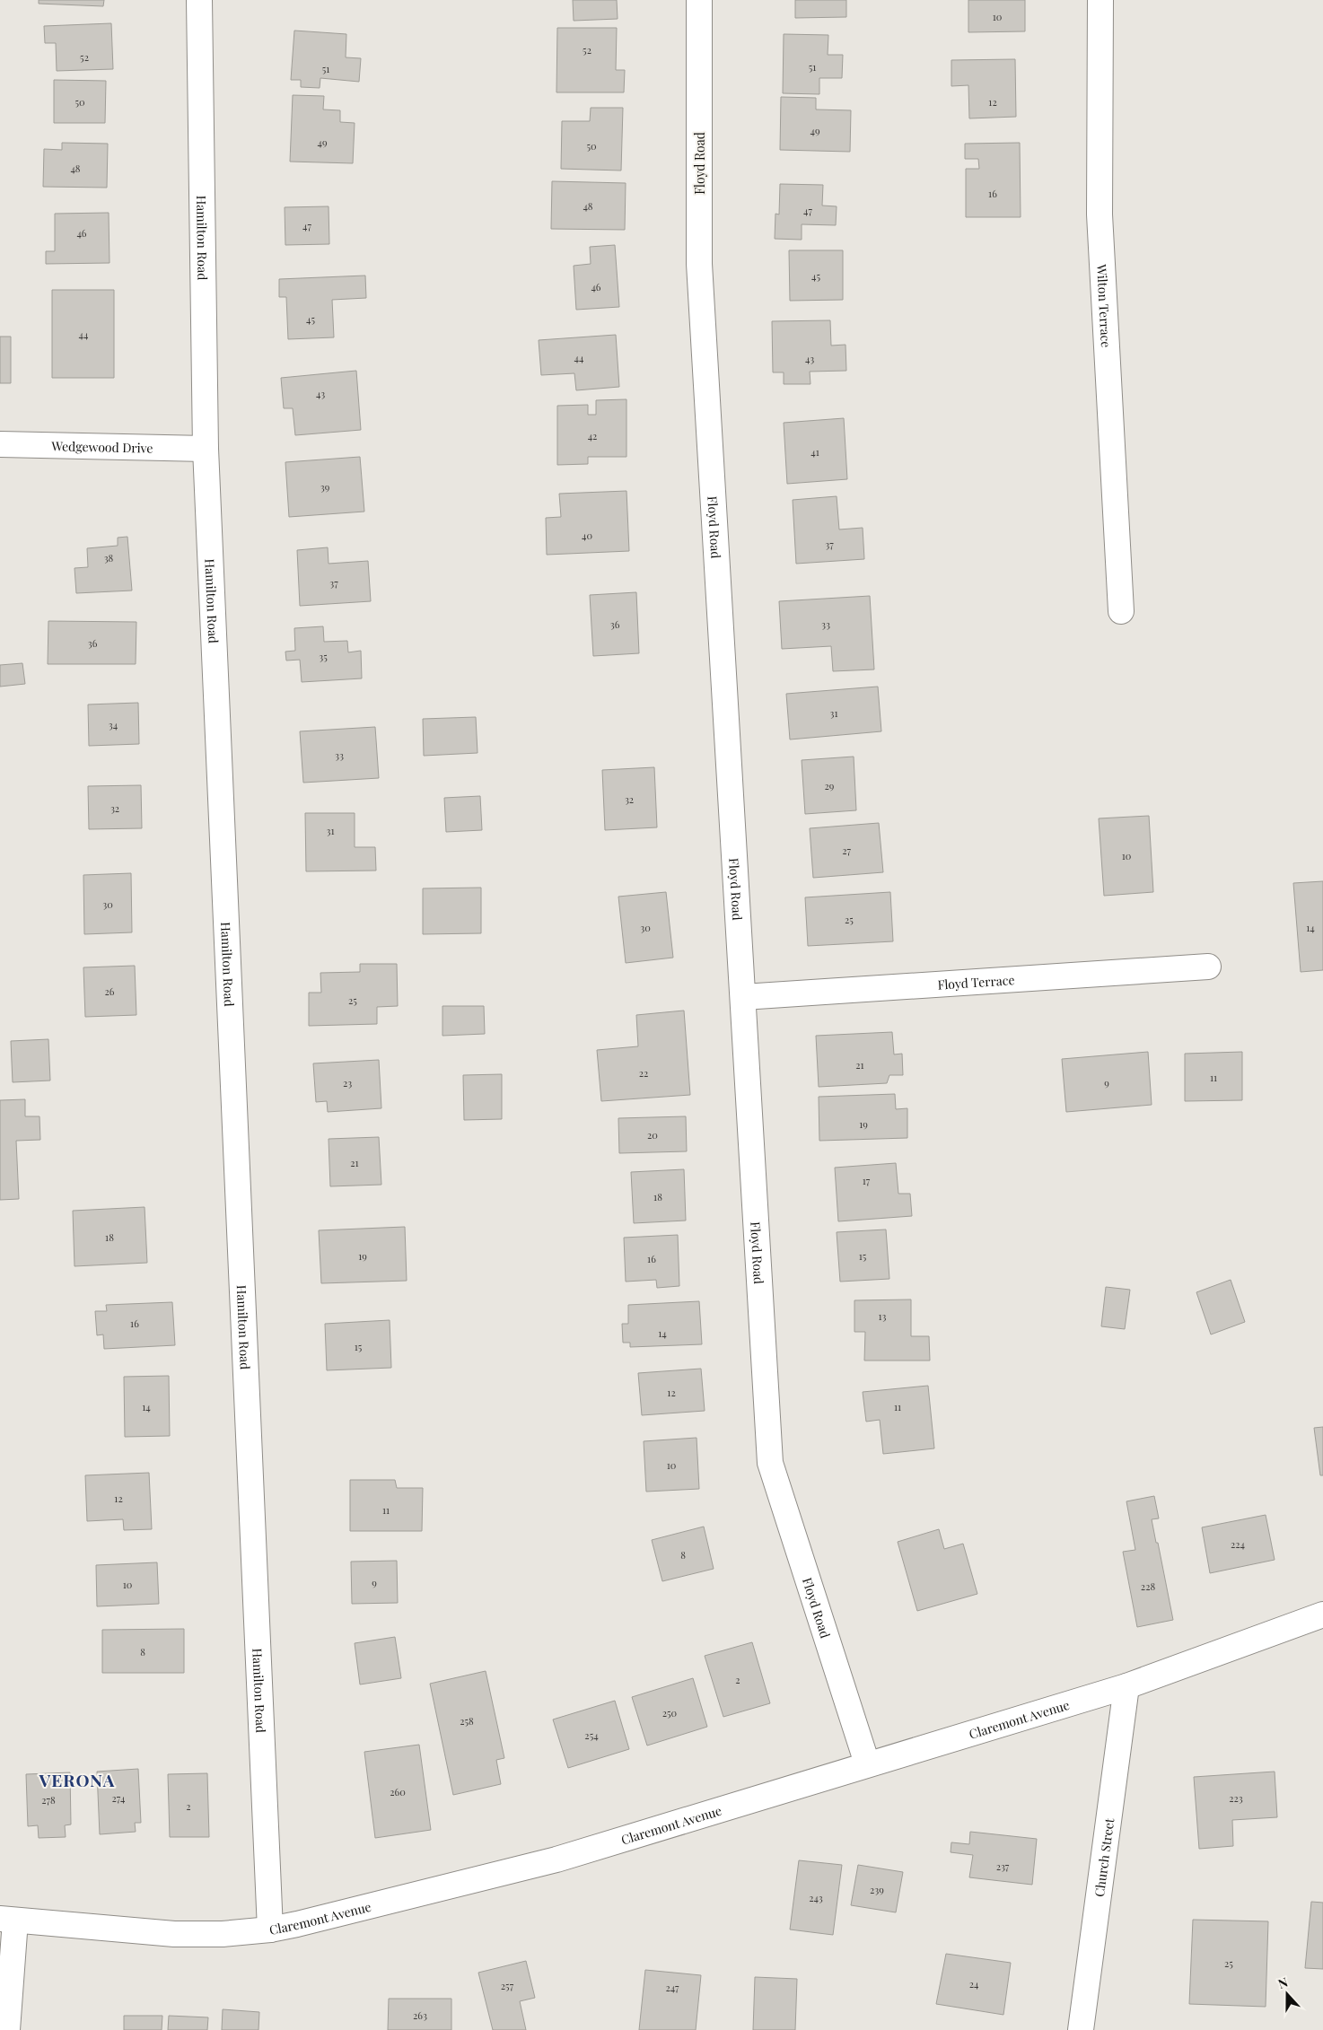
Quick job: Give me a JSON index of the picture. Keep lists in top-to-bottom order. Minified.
{"streets":{"street":["Floyd Road","Hamilton Road","Wilton Terrace","Wedgewood Drive","Floyd Terrace","Claremont Avenue","Church Street"]},"crossings":[["Floyd Road","Floyd Terrace"],["Floyd Road","Claremont Avenue"],["Hamilton Road","Wedgewood Drive"],["Hamilton Road","Claremont Avenue"],["Claremont Avenue","Church Street"]],"districts":["VERONA"],"house_numbers":["10","52","52","51","51","50","12","49","49","50","48","16","48","47","47","46","45","46","45","44","44","43","43","42","41","39","40","37","38","37","36","33","36","35","31","34","33","29","32","32","31","27","10","30","25","30","14","26","25","21","22","11","23","9","19","20","21","17","18","18","19","15","16","13","16","14","15","12","14","11","10","12","11","224","8","9","10","228","8","2","250","258","254","260","274","223","278","2","237","239","243","25","24","257","247","263"],"north":"top"}
